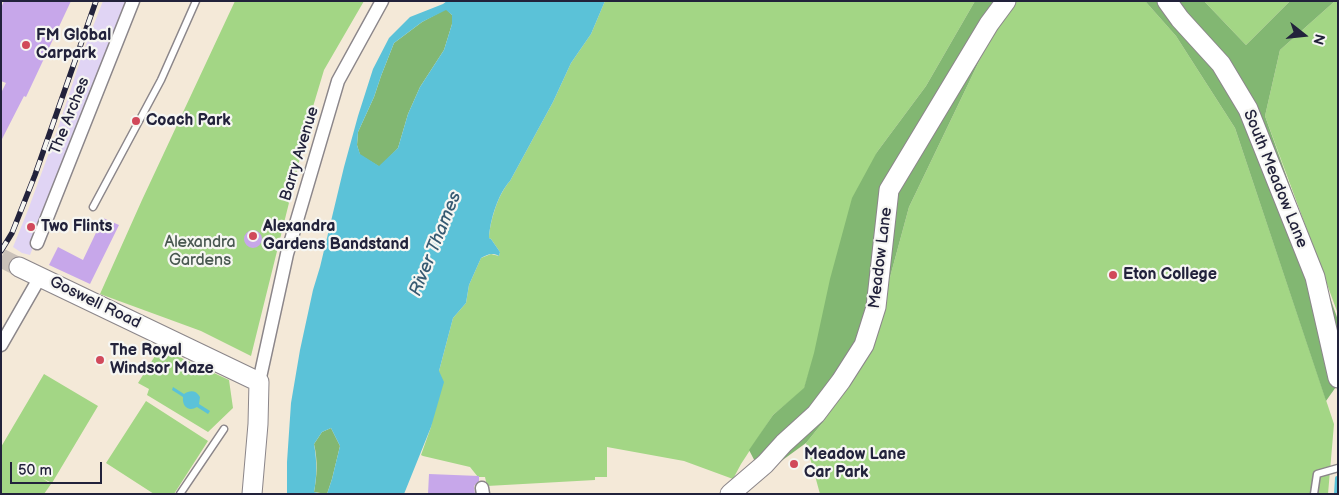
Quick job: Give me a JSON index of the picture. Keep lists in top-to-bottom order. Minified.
{"streets":{"street":["The Arches","Barry Avenue","South Meadow Lane","Meadow Lane","Goswell Road"]},"crossings":[["Barry Avenue","Goswell Road"]],"water":["River Thames"],"parks":["Alexandra Gardens"],"places":["FM Global Carpark","Coach Park","Two Flints","Alexandra Gardens Bandstand","Eton College","The Royal Windsor Maze","Meadow Lane Car Park"],"scale_bar":"50 m","north":"right"}
